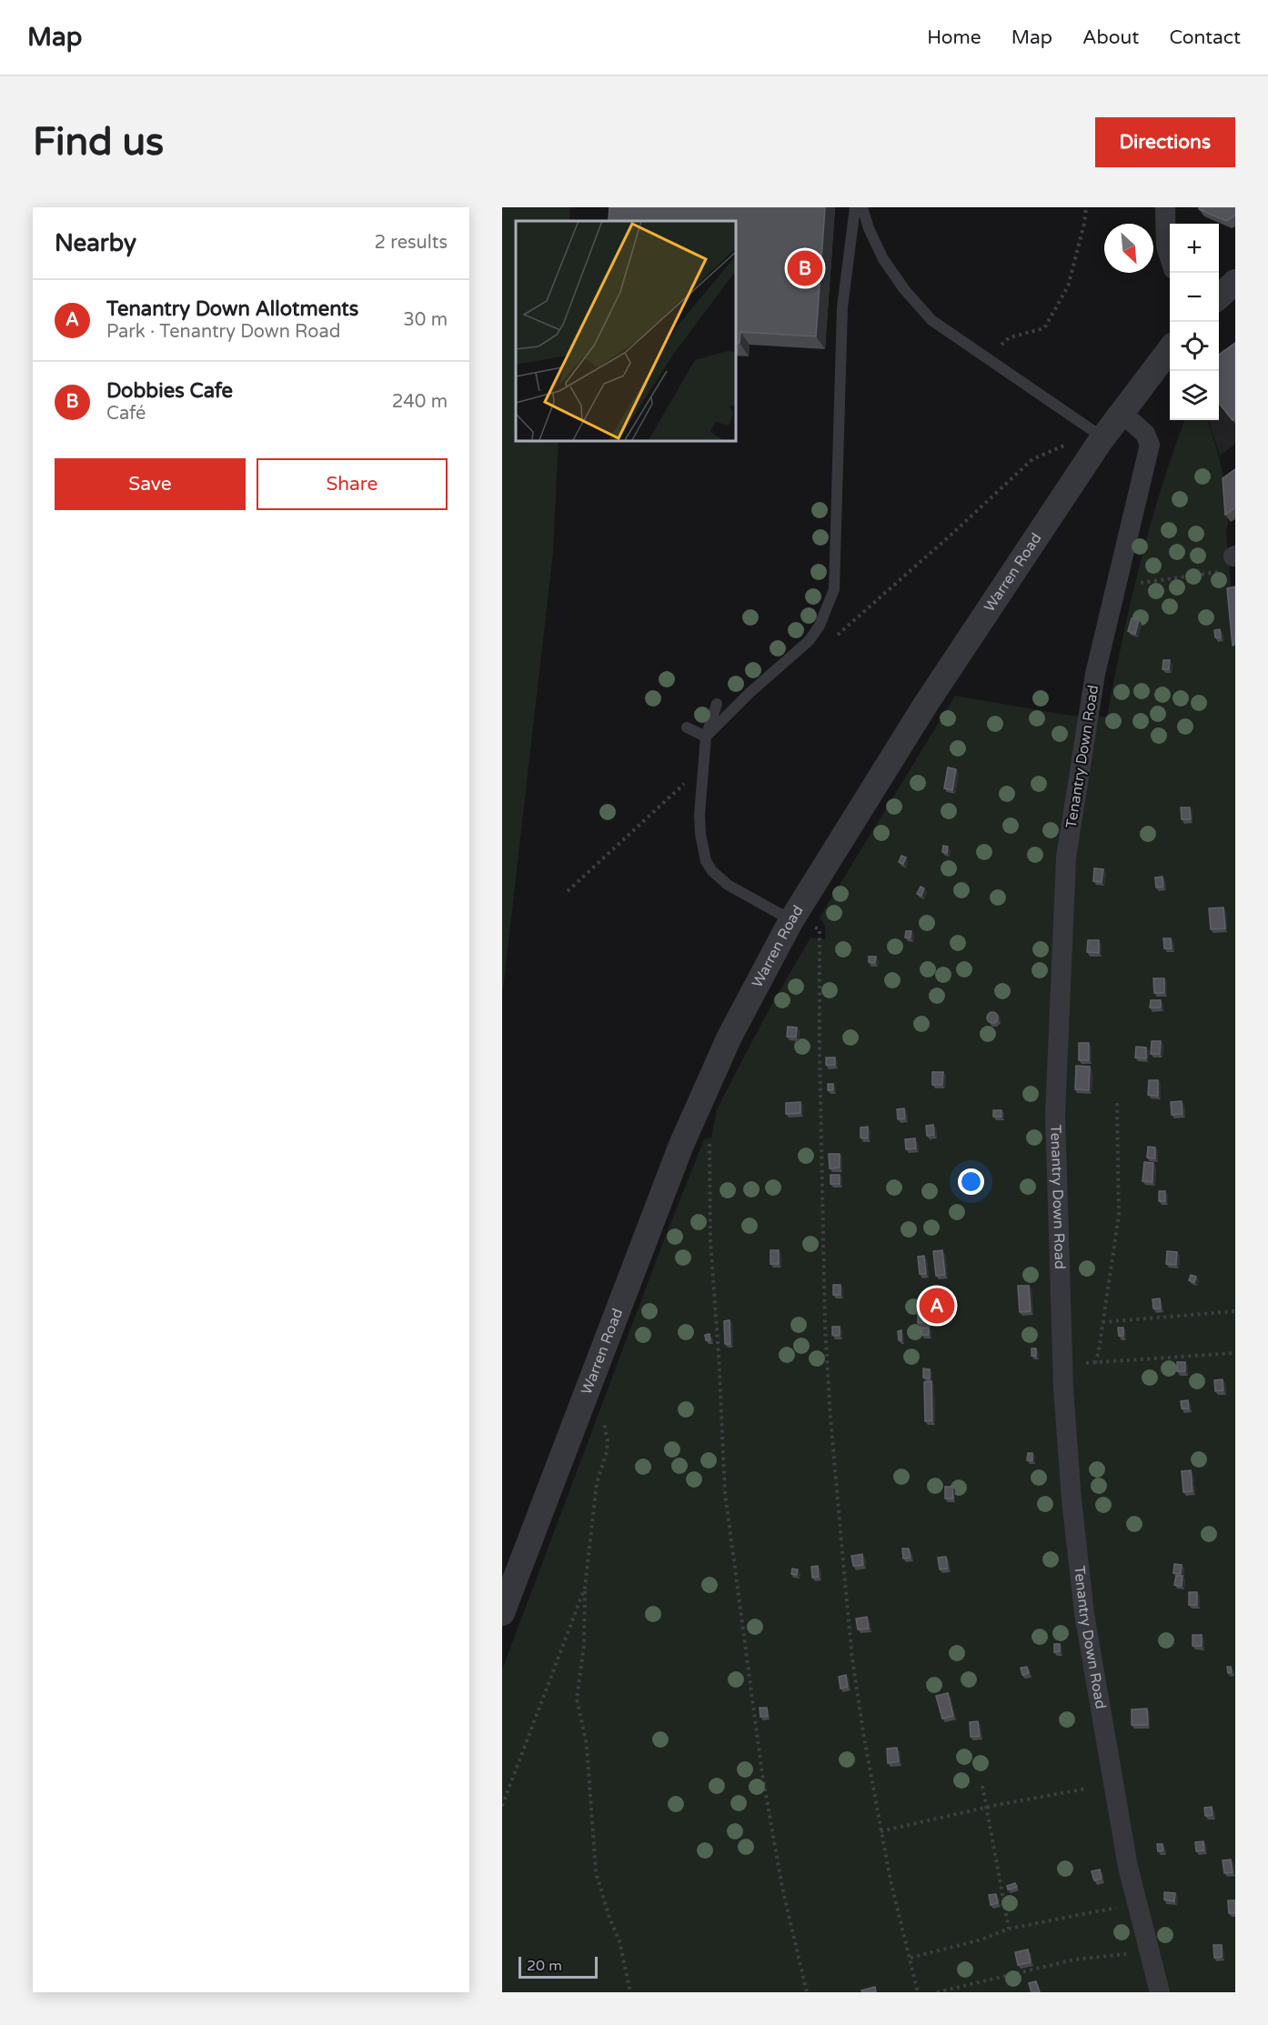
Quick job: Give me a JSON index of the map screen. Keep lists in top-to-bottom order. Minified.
{"streets":{"street":["Warren Road","Tenantry Down Road"]},"crossings":[["Warren Road","Tenantry Down Road"]],"scale_bar":"20 m","north":"bottom right","page":{"header":"Map","nav":["Home","Map","About","Contact"],"buttons":["Directions",["Save","Share"]],"title":"Find us","heading":["Nearby","2 results"],"map_buttons":["+","−"],"pins":["B","A"],"list":[{"mark":"A","name":"Tenantry Down Allotments","note":"Park · Tenantry Down Road","value":"30 m"},{"mark":"B","name":"Dobbies Cafe","note":"Café","value":"240 m"}],"scale":"20 m"}}
